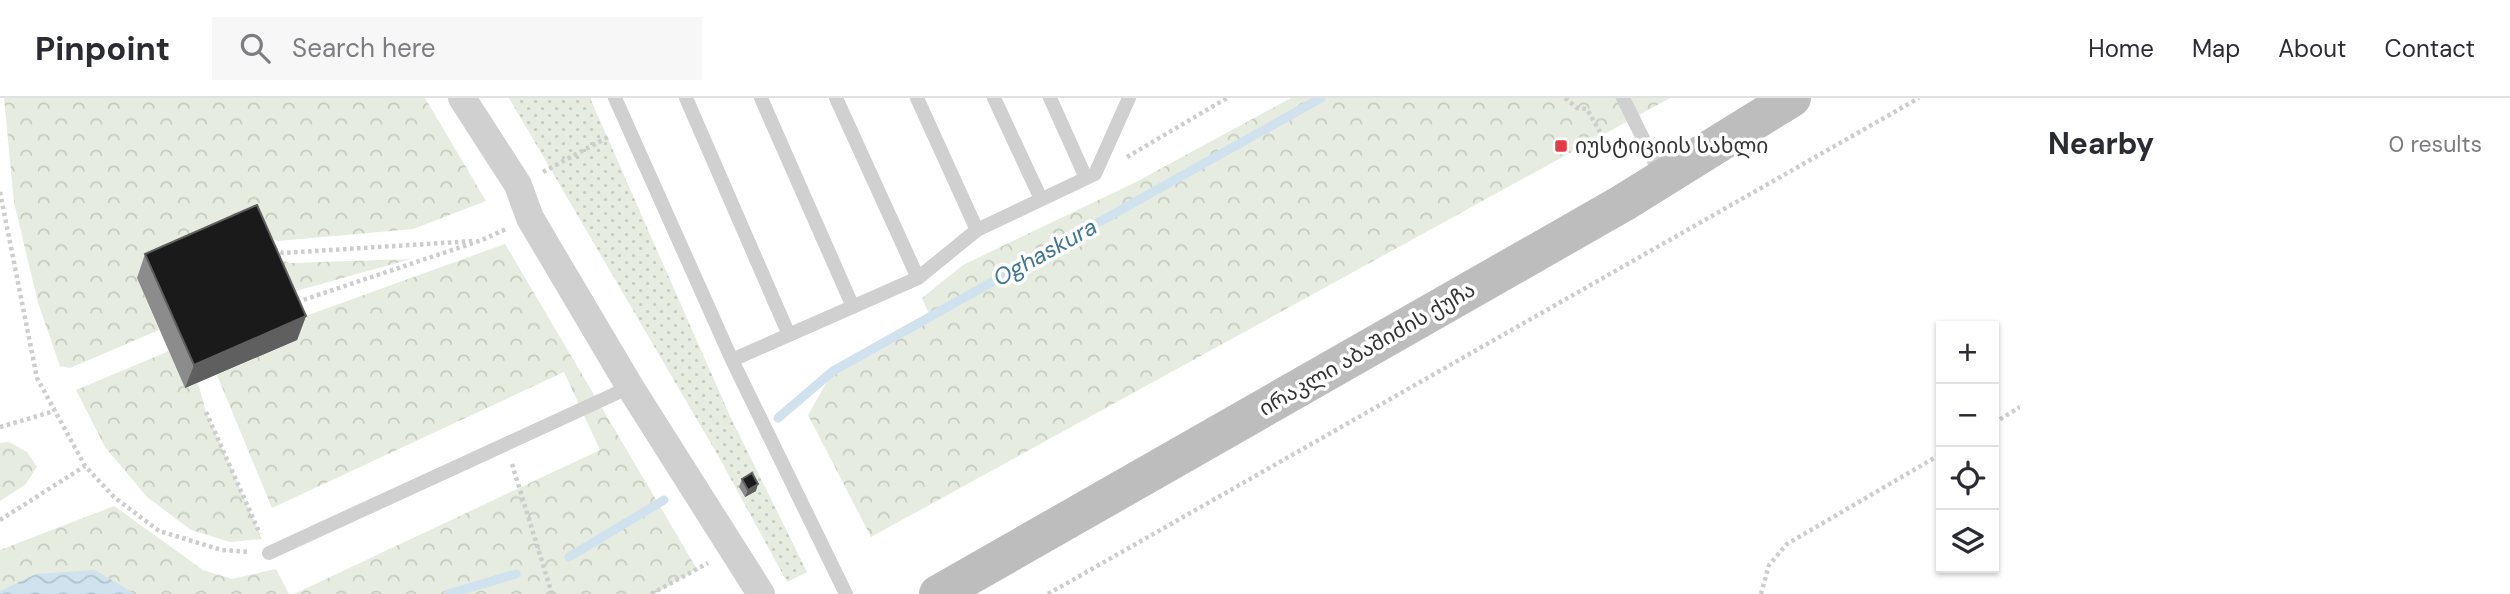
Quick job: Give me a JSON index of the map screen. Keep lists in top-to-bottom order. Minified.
{"streets":{"main road":["ირაკლი აბაშიძის ქუჩა"]},"water":["Oghaskura"],"places":{"transit":["იუსტიციის სახლი"]},"page":{"header":"Pinpoint","search":"Search here","nav":["Home","Map","About","Contact"],"heading":["Nearby","0 results"],"map_buttons":["+","−"]}}
